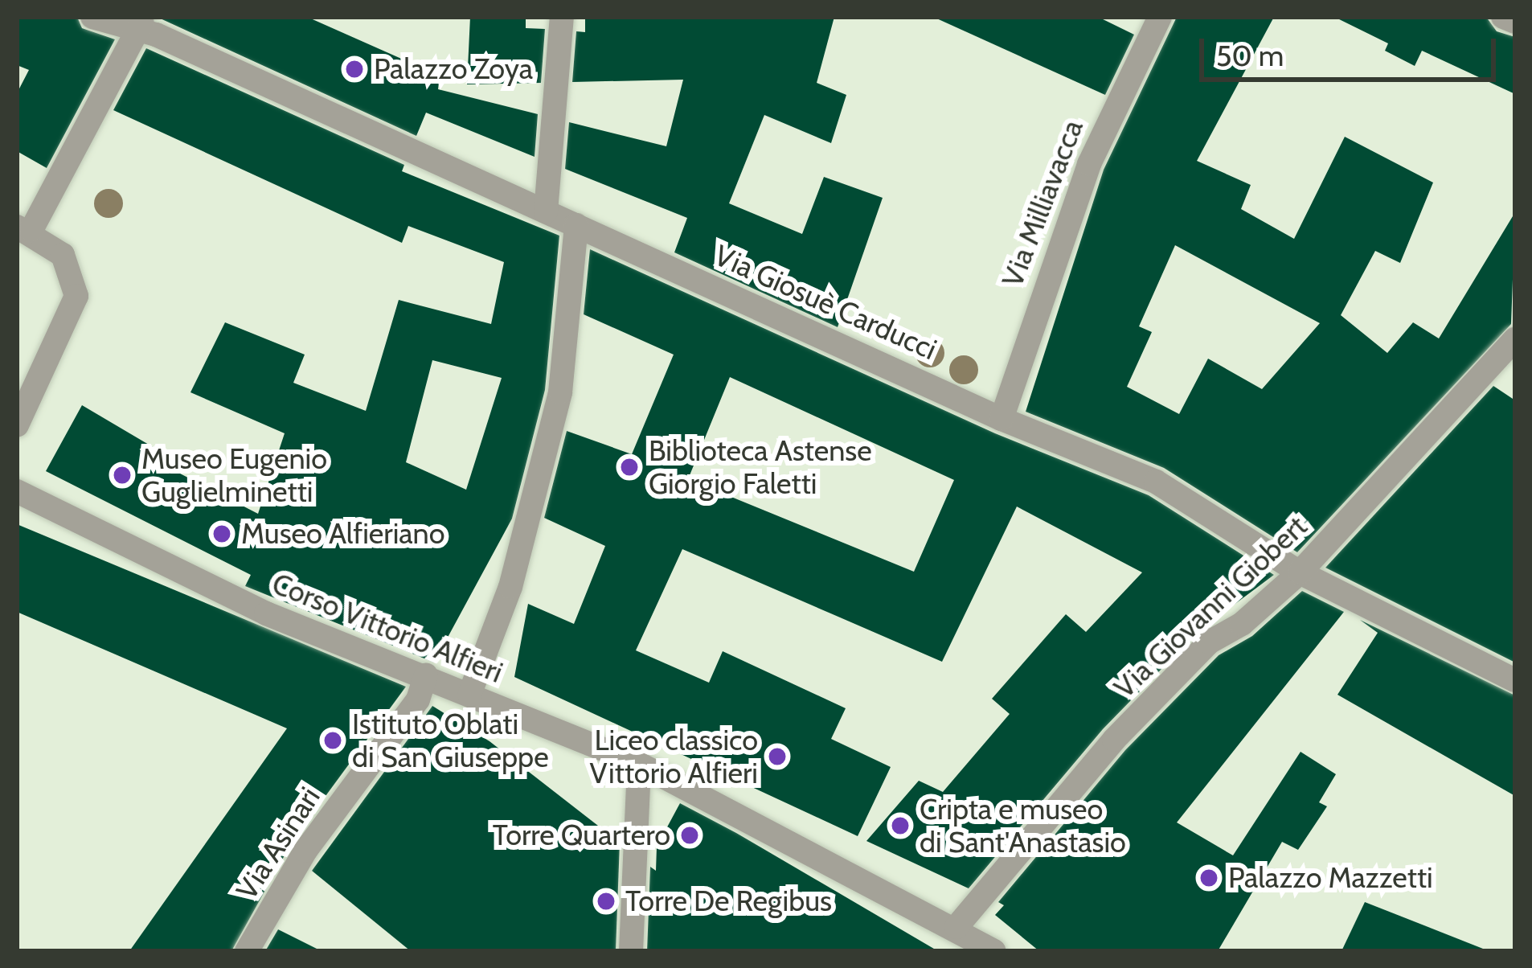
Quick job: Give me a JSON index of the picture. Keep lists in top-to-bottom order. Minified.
{"streets":{"street":["Via Milliavacca","Via Giosuè Carducci","Via Giovanni Giobert","Corso Vittorio Alfieri","Via Asinari"]},"crossings":[["Via Milliavacca","Via Giosuè Carducci"],["Via Giosuè Carducci","Via Giovanni Giobert"],["Via Giovanni Giobert","Corso Vittorio Alfieri"],["Corso Vittorio Alfieri","Via Asinari"]],"places":["Palazzo Zoya","Biblioteca Astense Giorgio Faletti","Museo Eugenio Guglielminetti","Museo Alfieriano","Istituto Oblati di San Giuseppe","Liceo classico Vittorio Alfieri","Cripta e museo di Sant'Anastasio","Torre Quartero","Palazzo Mazzetti","Torre De Regibus"],"scale_bar":"50 m"}
